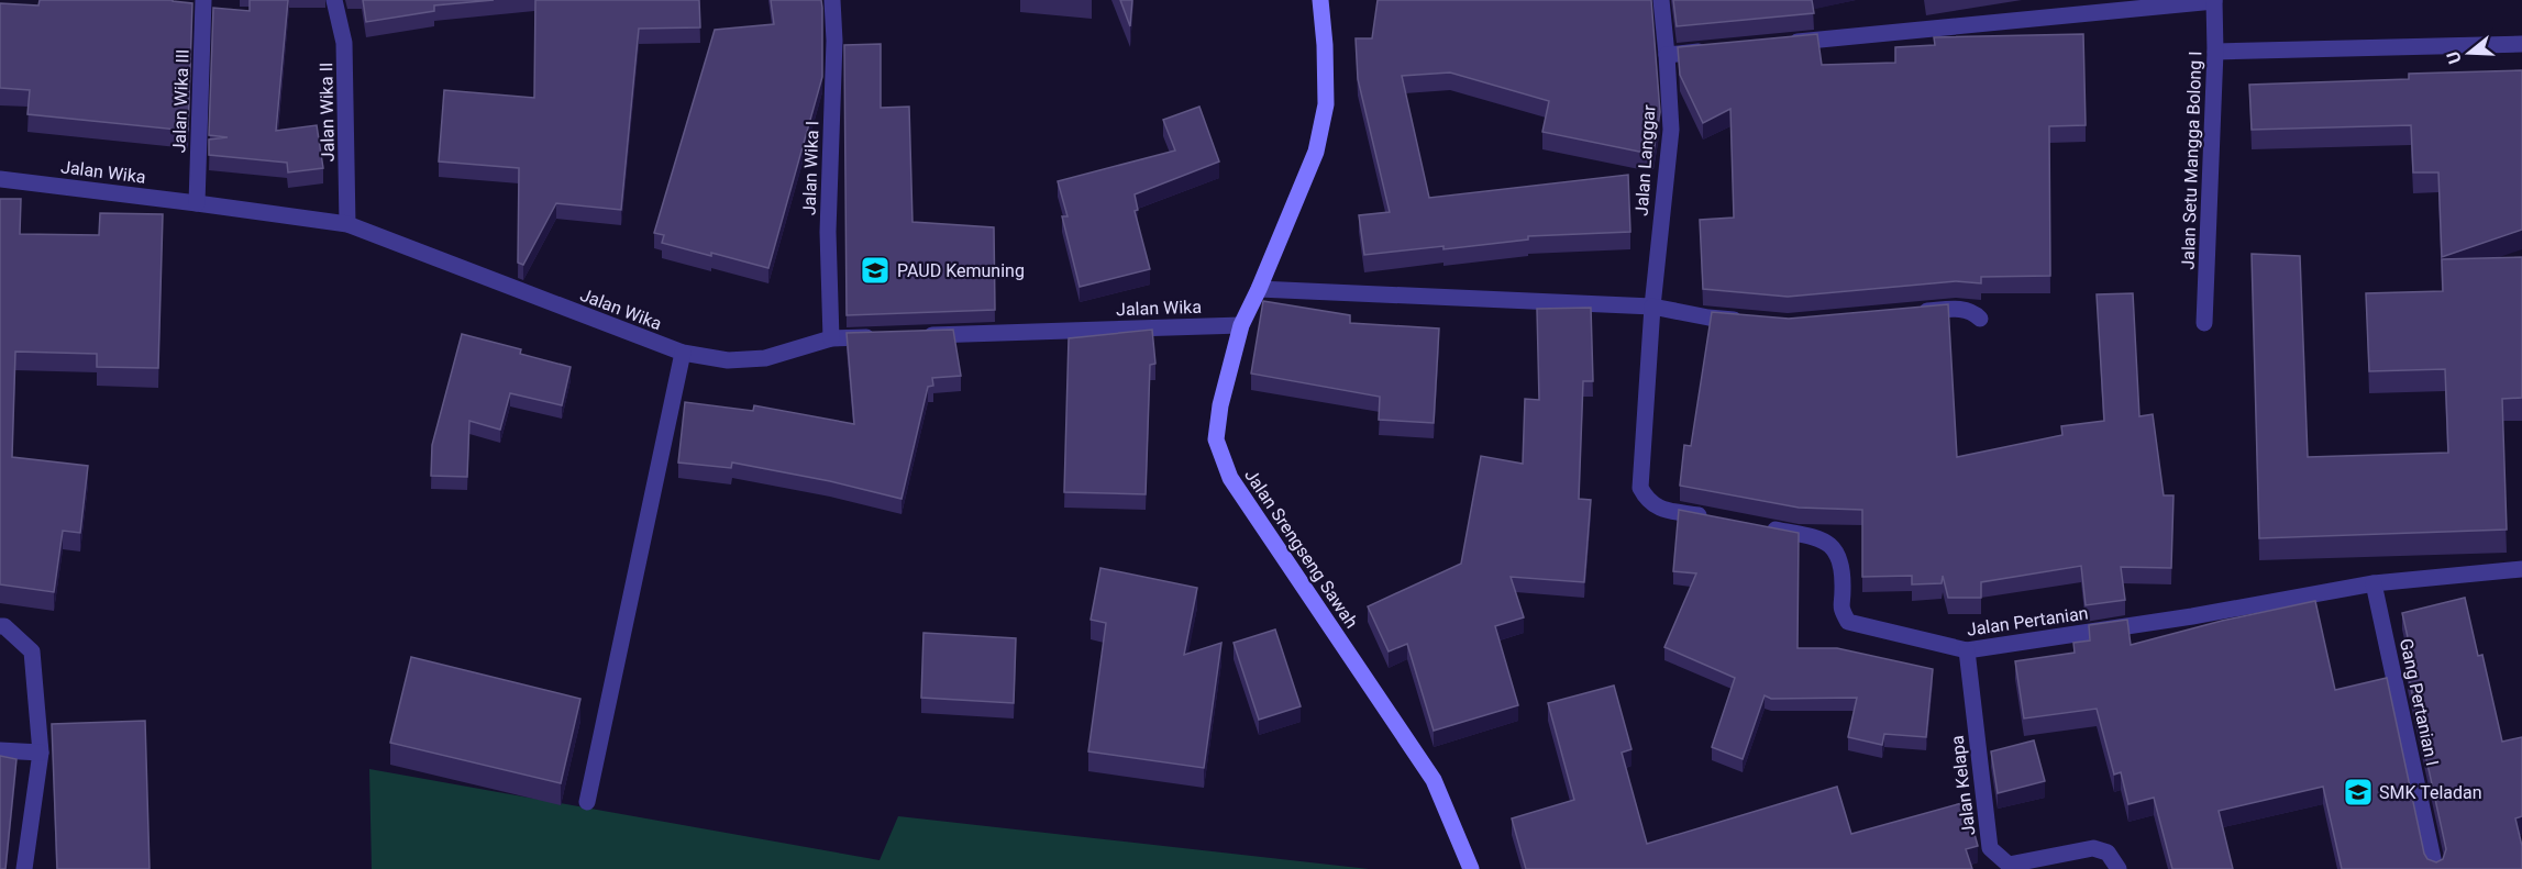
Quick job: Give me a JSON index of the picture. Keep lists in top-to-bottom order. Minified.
{"streets":{"street":["Jalan Wika III","Jalan Wika II","Jalan Langgar","Jalan Setu Mangga Bolong I","Jalan Wika I","Jalan Wika","Jalan Srengseng Sawah","Jalan Pertanian","Gang Pertanian I","Jalan Kelapa"]},"crossings":[["Jalan Wika III","Jalan Wika"],["Jalan Wika II","Jalan Wika"],["Jalan Wika I","Jalan Wika"],["Jalan Wika","Jalan Srengseng Sawah"],["Jalan Pertanian","Gang Pertanian I"],["Jalan Pertanian","Jalan Kelapa"]],"places":{"school or university":["PAUD Kemuning","SMK Teladan"]},"north":"left"}
